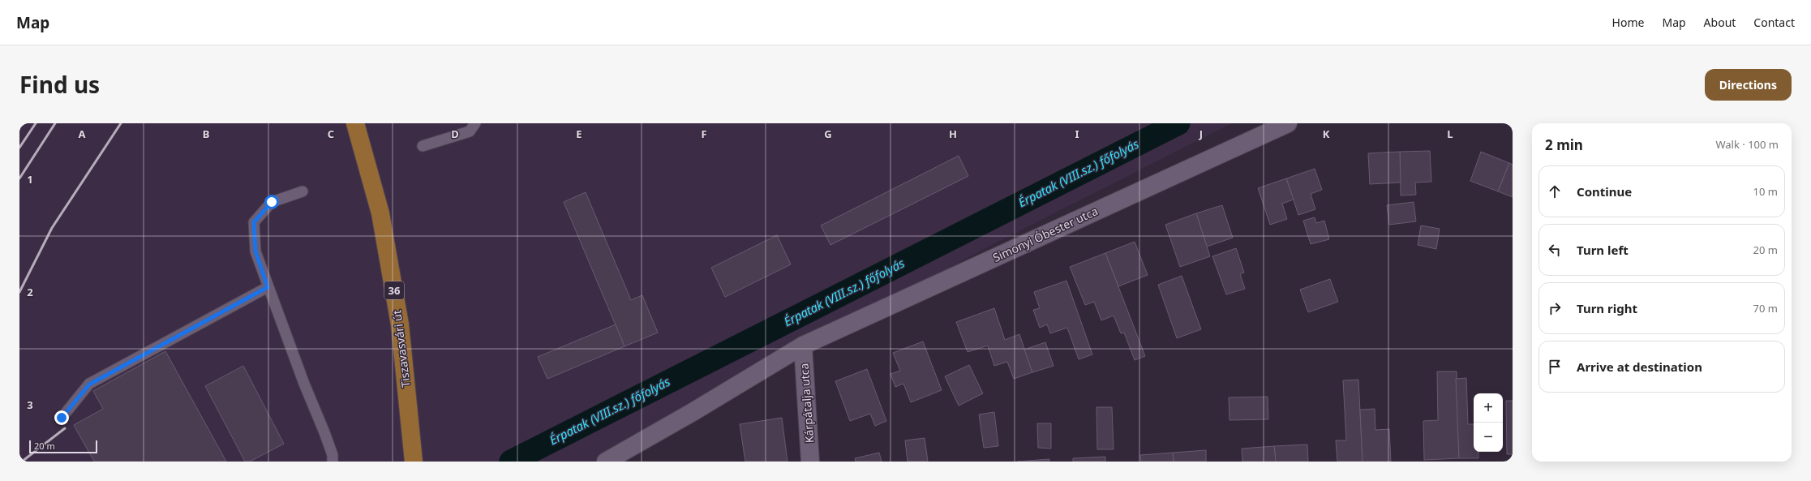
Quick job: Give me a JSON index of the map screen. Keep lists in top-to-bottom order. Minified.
{"streets":{"main road":["36","Tiszavasvári út"],"street":["Simonyi Óbester utca","Kárpátalja utca"]},"crossings":[["Simonyi Óbester utca","Kárpátalja utca"]],"water":["Érpatak (VIII.sz.) főfolyás"],"scale_bar":"20 m","page":{"header":"Map","nav":["Home","Map","About","Contact"],"title":"Find us","buttons":"Directions","heading":["2 min","Walk · 100 m"],"list":[["Continue","10 m"],["Turn left","20 m"],["Turn right","70 m"],"Arrive at destination"],"map_buttons":["+","−"],"scale":"20 m"},"grid":{"columns":["A","B","C","D","E","F","G","H","I","J","K","L"],"rows":["1","2","3"]}}
